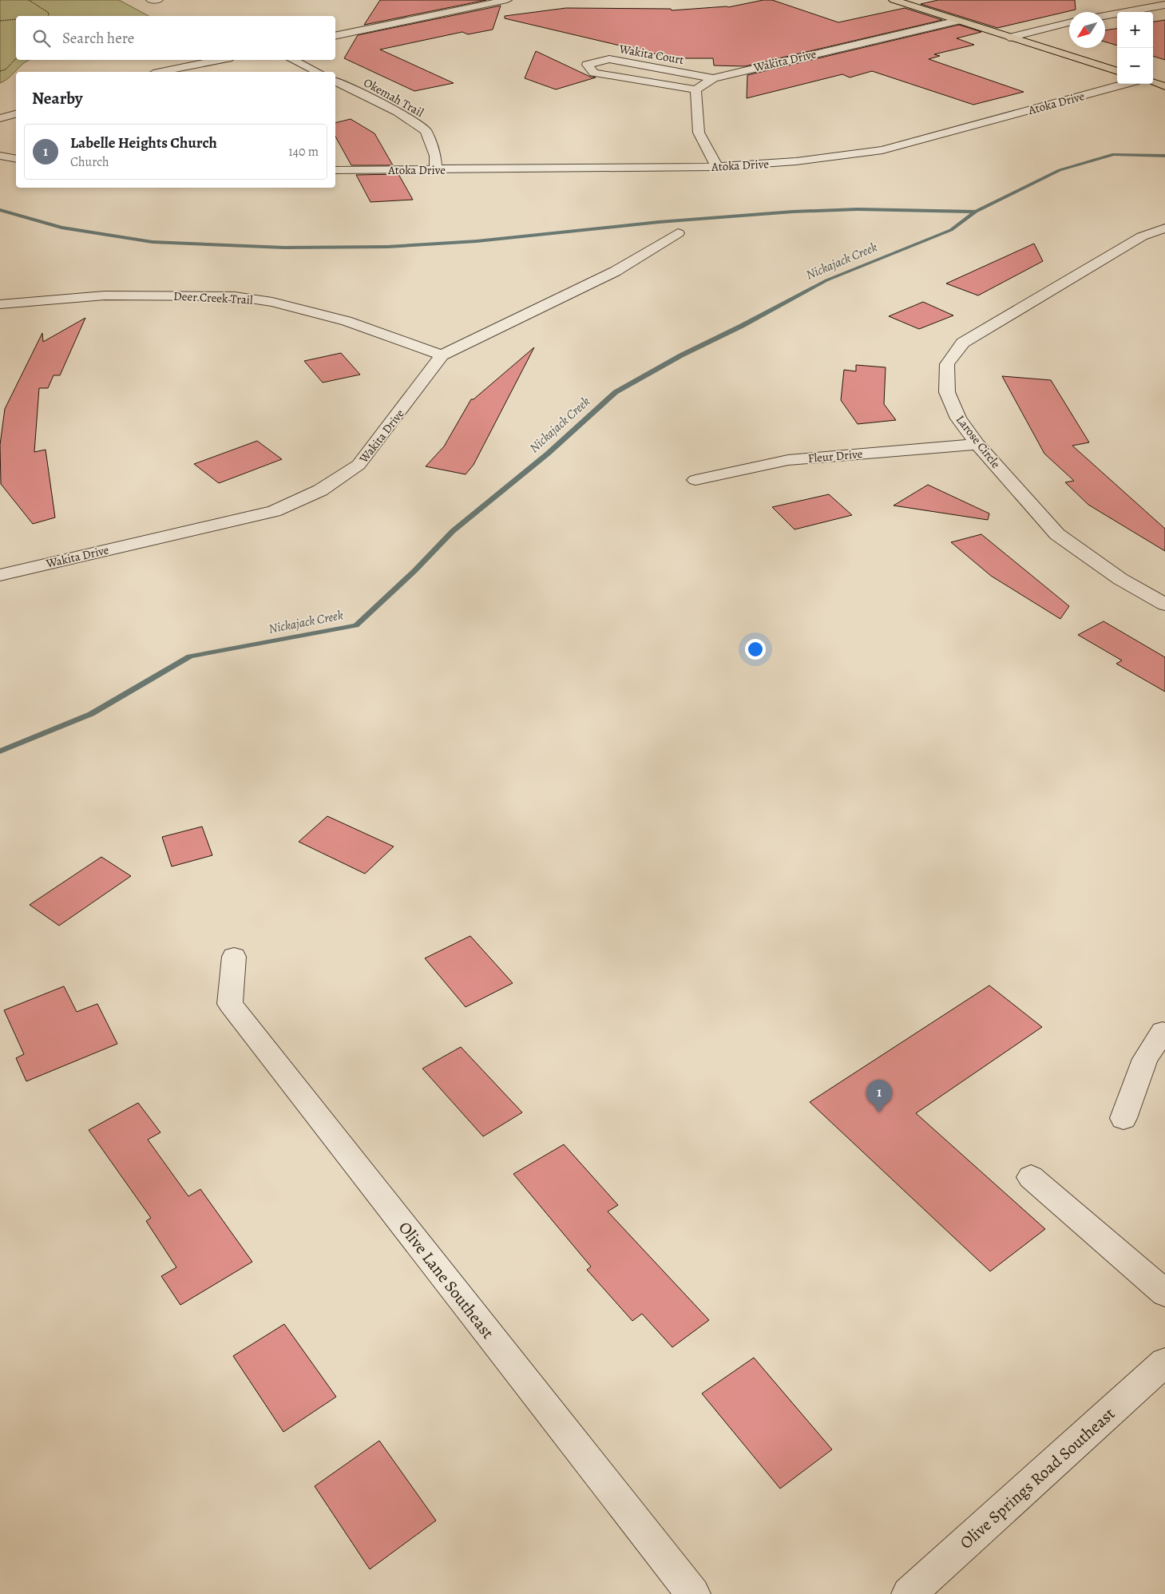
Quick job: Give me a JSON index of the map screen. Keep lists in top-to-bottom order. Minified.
{"streets":{"street":["Wakita Court","Wakita Drive","Okemah Trail","Atoka Drive","Deer Creek Trail","Larose Circle","Fleur Drive","Olive Lane Southeast","Olive Springs Road Southeast"]},"crossings":[["Wakita Court","Wakita Drive"],["Wakita Drive","Deer Creek Trail"],["Okemah Trail","Atoka Drive"],["Larose Circle","Fleur Drive"]],"water":["Nickajack Creek"],"north":"bottom left","page":{"map_buttons":["+","−"],"search":"Search here","heading":"Nearby","list":[{"mark":"1","name":"Labelle Heights Church","note":"Church","value":"140 m"}],"pins":"1"}}
